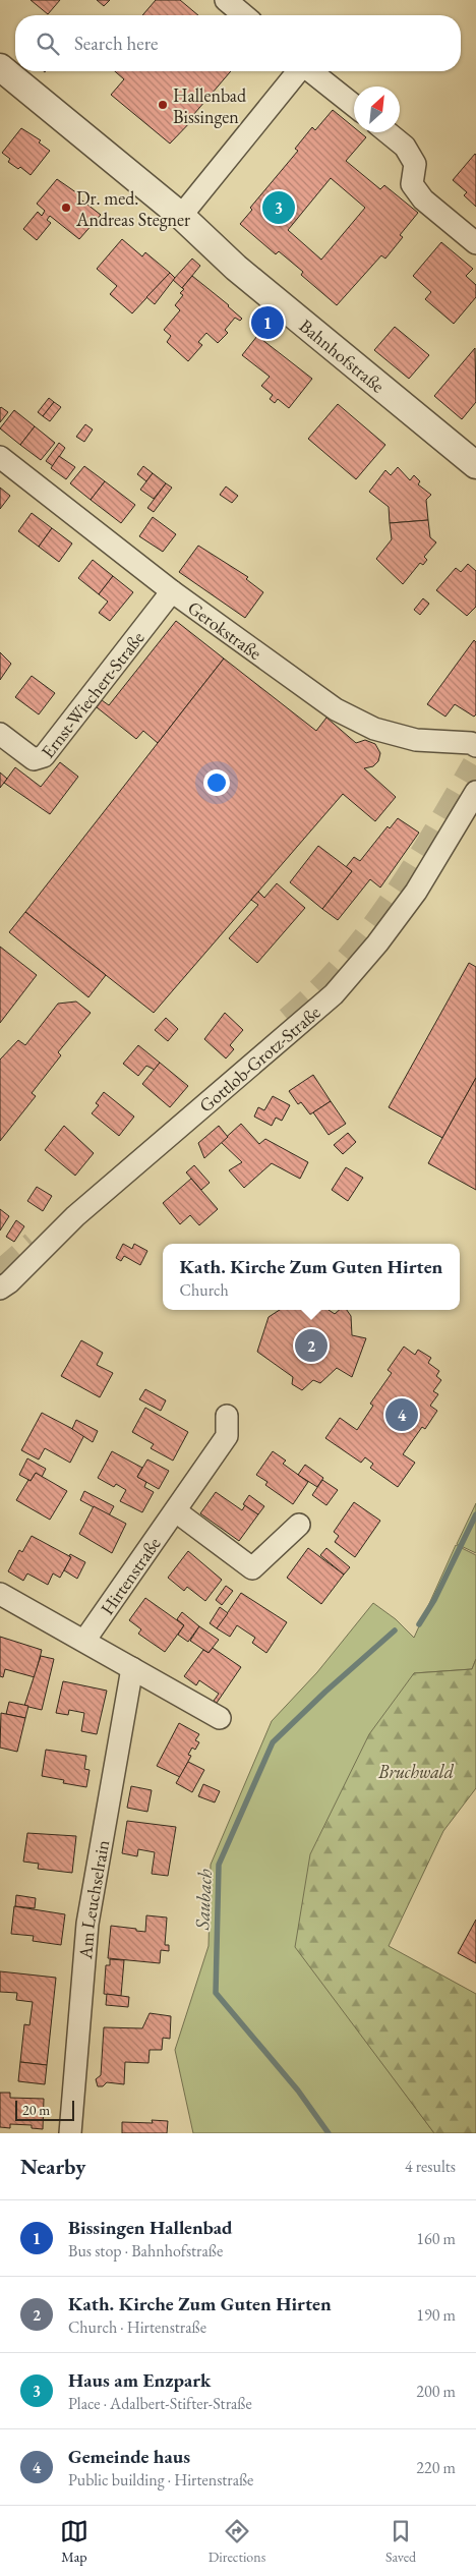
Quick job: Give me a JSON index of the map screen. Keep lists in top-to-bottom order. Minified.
{"streets":{"street":["Bahnhofstraße","Gerokstraße","Ernst-Wiechert-Straße","Gottlob-Grotz-Straße","Hirtenstraße","Am Leuchselrain"]},"crossings":[["Gerokstraße","Ernst-Wiechert-Straße"]],"water":["Saubach"],"parks":["Bruchwald"],"places":["Hallenbad Bissingen","Dr. med. Andreas Stegner"],"scale_bar":"20 m","north":"top right","page":{"search":"Search here","pins":["3","1","2","4"],"popup":["Kath. Kirche Zum Guten Hirten","Church"],"scale":"20 m","heading":["Nearby","4 results"],"list":[{"mark":"1","name":"Bissingen Hallenbad","note":"Bus stop · Bahnhofstraße","value":"160 m"},{"mark":"2","name":"Kath. Kirche Zum Guten Hirten","note":"Church · Hirtenstraße","value":"190 m"},{"mark":"3","name":"Haus am Enzpark","note":"Place · Adalbert-Stifter-Straße","value":"200 m"},{"mark":"4","name":"Gemeinde haus","note":"Public building · Hirtenstraße","value":"220 m"}],"nav":["Map","Directions","Saved"]}}
